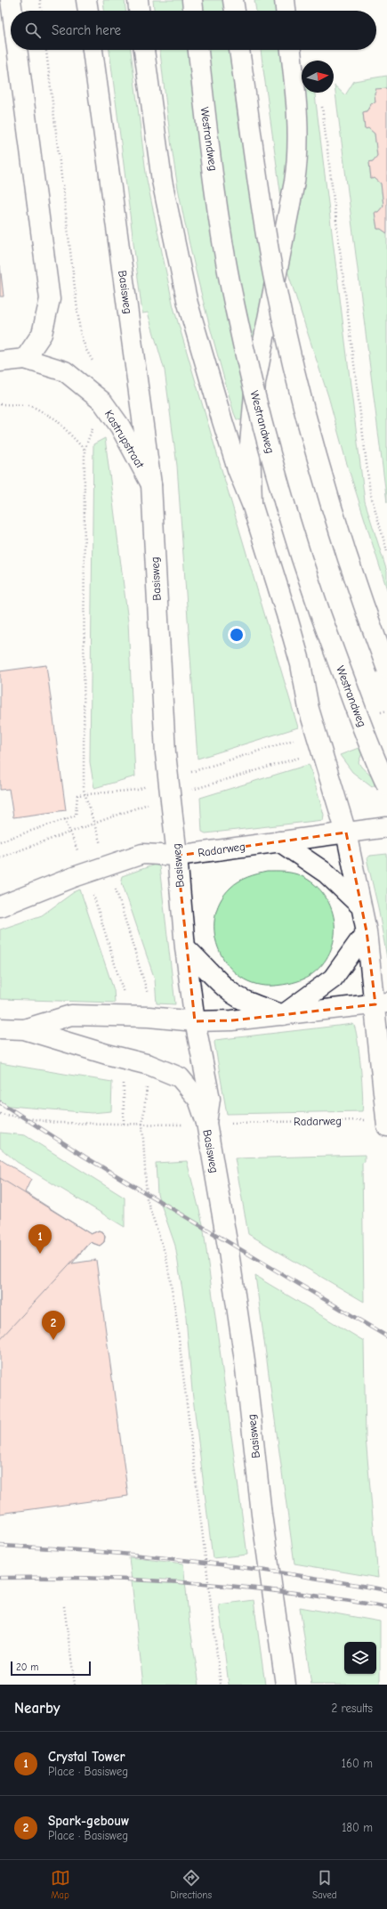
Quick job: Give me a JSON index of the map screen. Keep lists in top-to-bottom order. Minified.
{"streets":{"main road":["Westrandweg","Basisweg","Kastrupstraat","Radarweg"]},"crossings":[["Basisweg","Kastrupstraat"],["Basisweg","Radarweg"]],"scale_bar":"20 m","north":"right","page":{"search":"Search here","pins":["1","2"],"scale":"20 m","heading":["Nearby","2 results"],"list":[{"mark":"1","name":"Crystal Tower","note":"Place · Basisweg","value":"160 m"},{"mark":"2","name":"Spark-gebouw","note":"Place · Basisweg","value":"180 m"}],"nav":["Map","Directions","Saved"]}}
